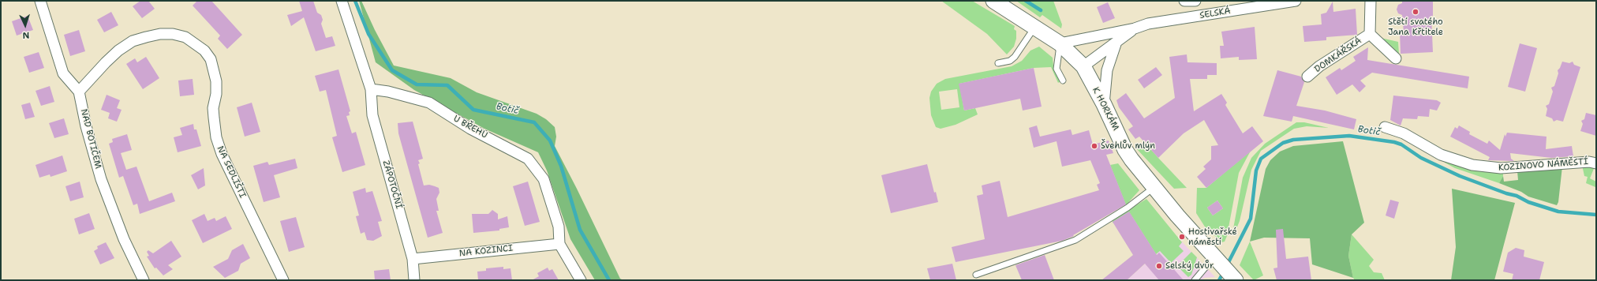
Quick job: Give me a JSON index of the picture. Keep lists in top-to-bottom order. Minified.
{"streets":{"main road":["K HORKÁM"],"street":["SELSKÁ","DOMKÁŘSKÁ","U BŘEHU","NAD BOTIČEM","KOZINOVO NÁMĚSTÍ","NA SEDLIŠTI","ZÁPOTOČNÍ","NA KOZINCI"]},"crossings":[["SELSKÁ","K HORKÁM"],["U BŘEHU","ZÁPOTOČNÍ"],["U BŘEHU","NA KOZINCI"],["NAD BOTIČEM","NA SEDLIŠTI"],["ZÁPOTOČNÍ","NA KOZINCI"]],"water":["Botič"],"places":["Stětí svatého Jana Křtitele","Švehlův mlýn","Hostivařské náměstí","Selský dvůr"],"north":"bottom"}
